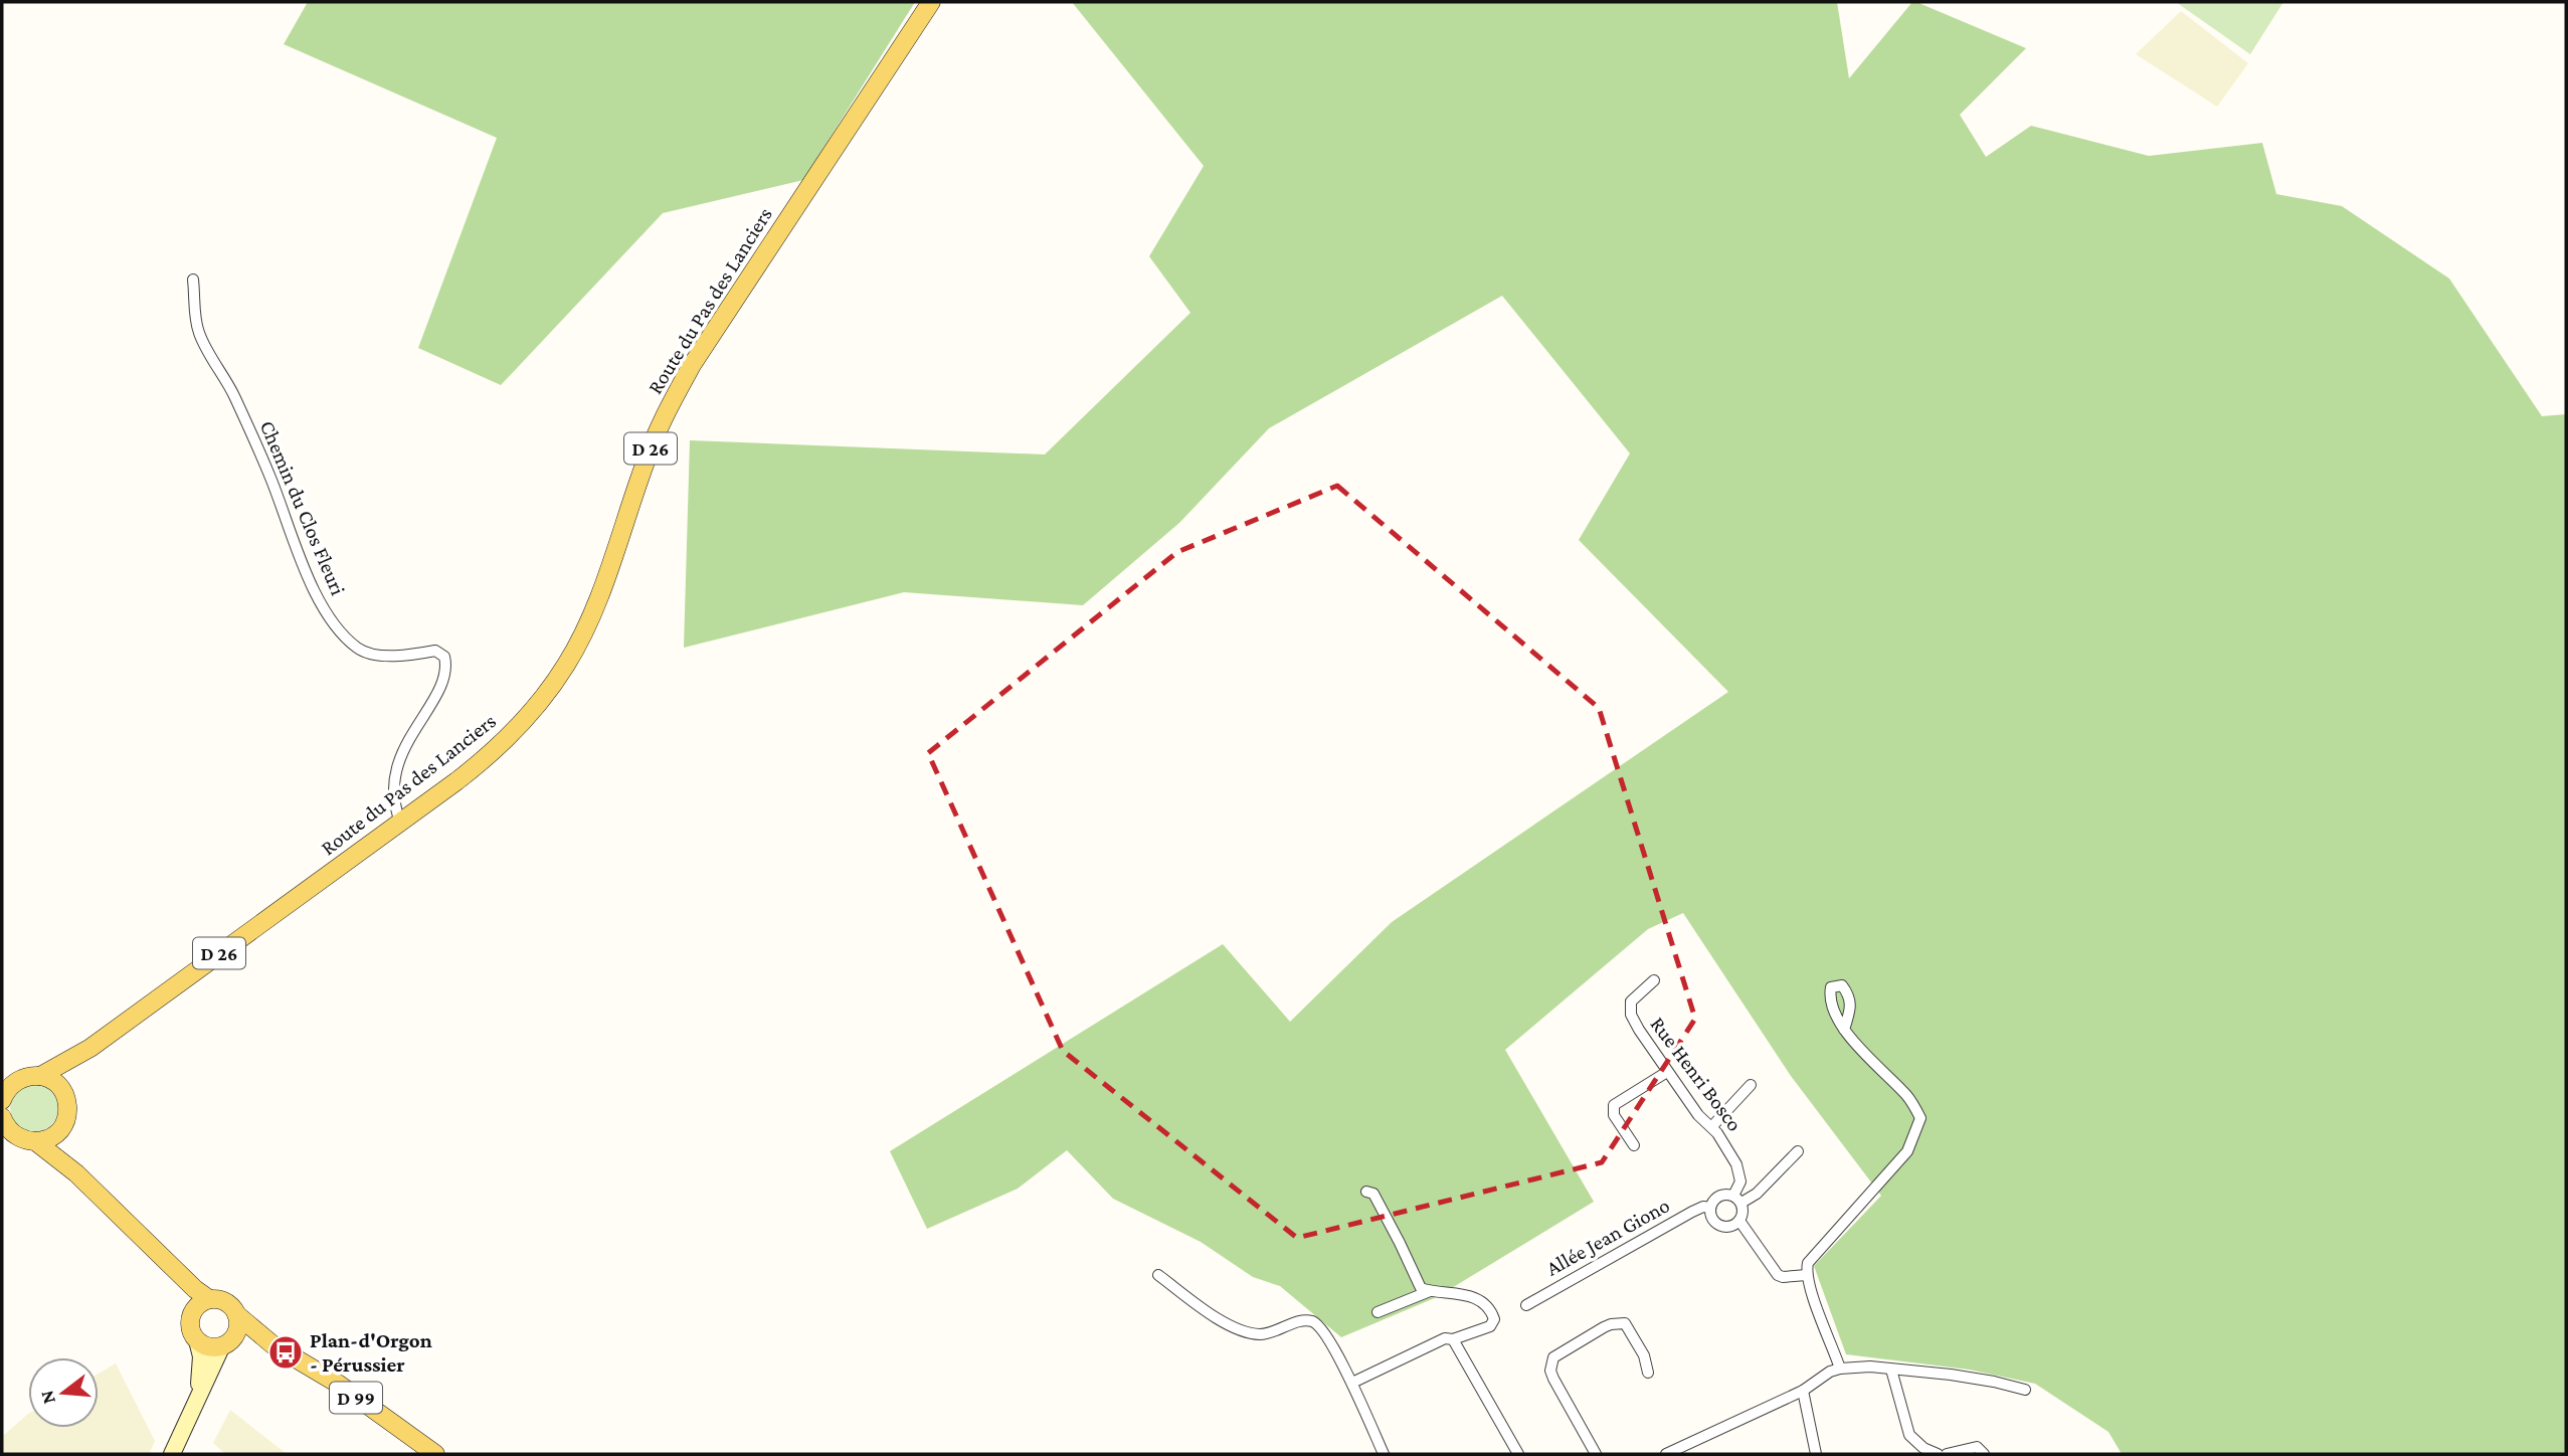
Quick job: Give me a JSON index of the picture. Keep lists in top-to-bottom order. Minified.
{"streets":{"main road":["Route du Pas des Lanciers","D 26","D 99"],"street":["Chemin du Clos Fleuri","Rue Henri Bosco","Allée Jean Giono"]},"crossings":[["Route du Pas des Lanciers","Chemin du Clos Fleuri"],["Rue Henri Bosco","Allée Jean Giono"]],"places":{"bus stop":["Plan-d'Orgon - Pérussier"]},"north":"left"}
